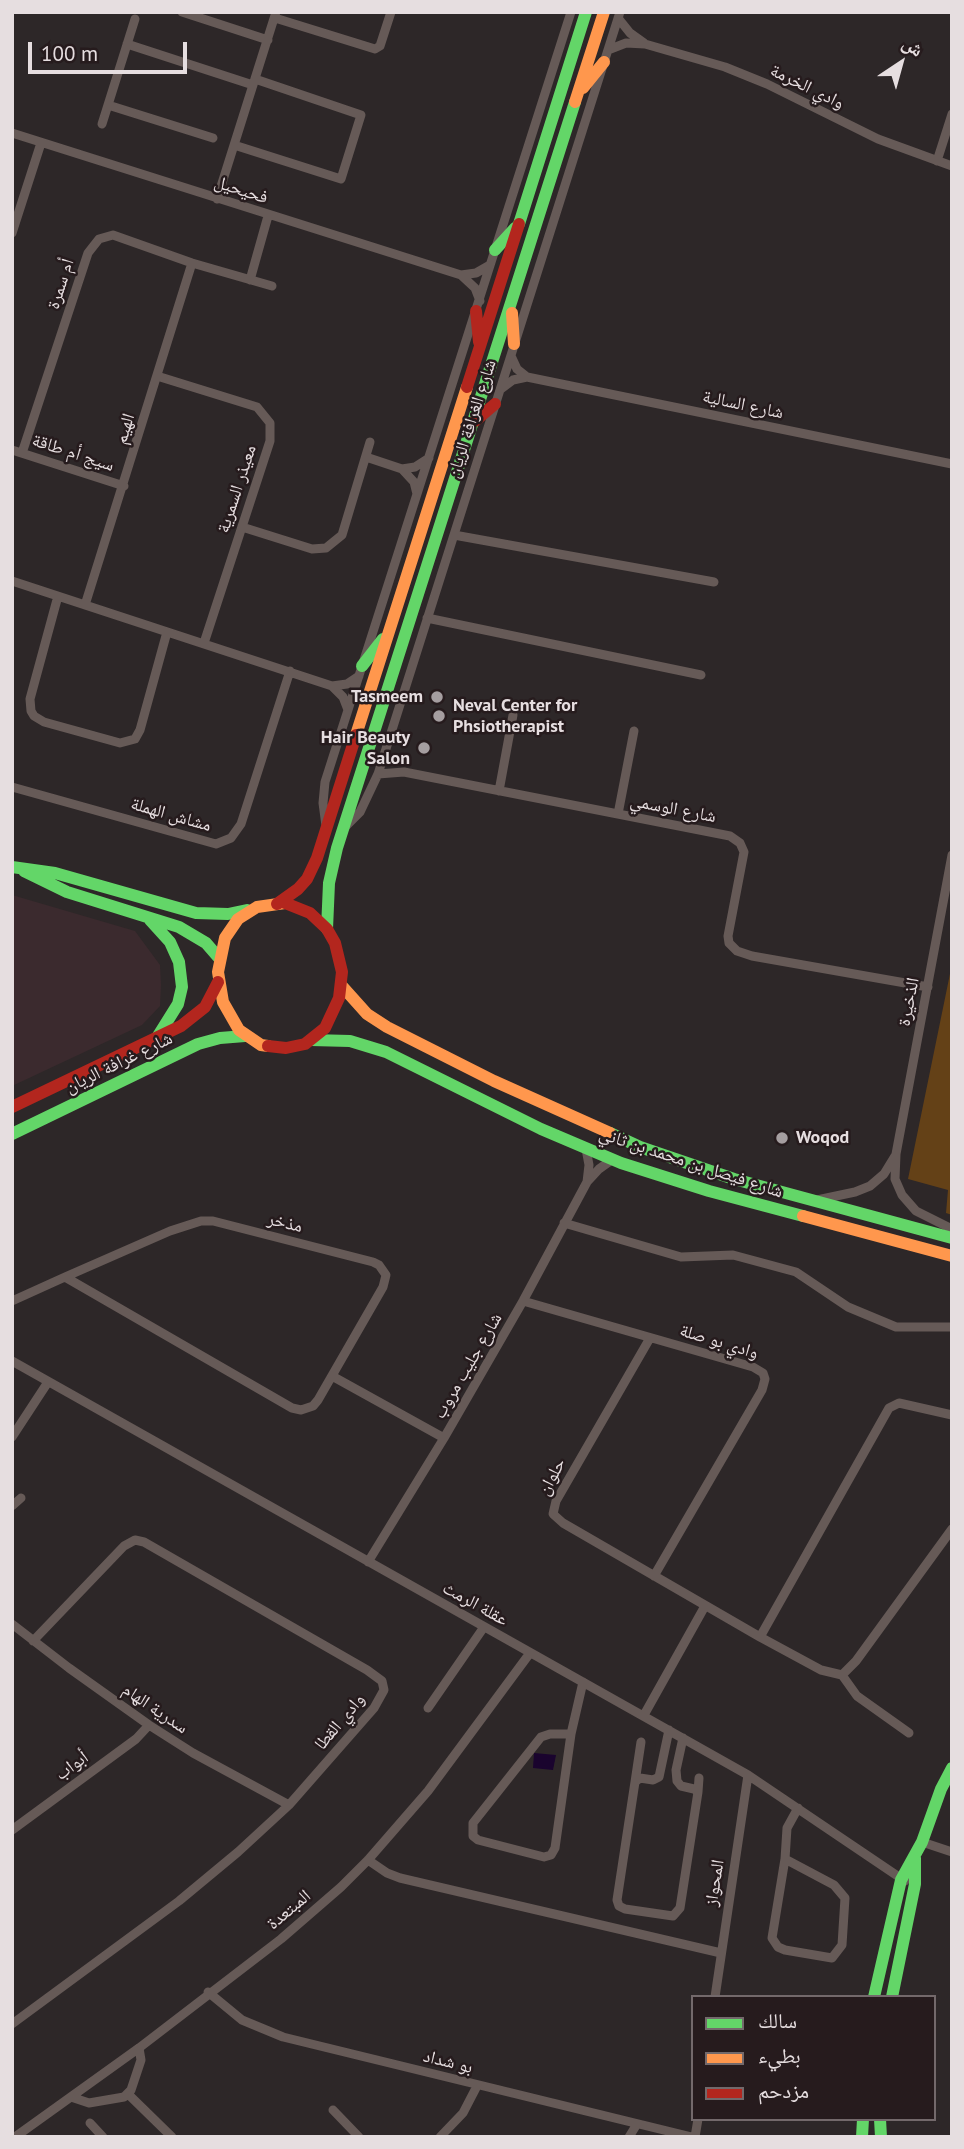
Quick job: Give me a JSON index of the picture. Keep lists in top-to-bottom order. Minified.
{"streets":{"main road":["شارع الغرافة الريان","شارع غرافة الريان","شارع فيصل بن محمد بن ثاني"],"street":["وادي الخرمة","فحيحيل","أم سمرة","شارع السالية","الهيم","سيج أم طاقة","معيذر السمرية","شارع الوسمي","مشاش الهملة","الذخيرة","مذخر","وادي بو صلة","شارع جليب مروب","حلوان","عقلة الرمث","سدرية الهام","وادي القطا","أبواب","المحواز","المبتعدة","بو شداد"]},"crossings":[["وادي الخرمة","شارع الغرافة الريان"],["أم سمرة","الهيم"],["أم سمرة","سيج أم طاقة"],["شارع الغرافة الريان","شارع الوسمي"],["شارع الغرافة الريان","شارع غرافة الريان"],["شارع الغرافة الريان","شارع فيصل بن محمد بن ثاني"],["الهيم","سيج أم طاقة"],["الهيم","معيذر السمرية"],["شارع الوسمي","الذخيرة"],["الذخيرة","شارع فيصل بن محمد بن ثاني"],["شارع غرافة الريان","شارع فيصل بن محمد بن ثاني"],["شارع فيصل بن محمد بن ثاني","شارع جليب مروب"],["وادي بو صلة","شارع جليب مروب"],["وادي بو صلة","حلوان"],["شارع جليب مروب","عقلة الرمث"],["عقلة الرمث","المحواز"],["عقلة الرمث","المبتعدة"],["سدرية الهام","وادي القطا"],["سدرية الهام","أبواب"],["المبتعدة","بو شداد"]],"places":["Tasmeem","Neval Center for Phsiotherapist","Hair Beauty Salon","Woqod"],"legend":["سالك","بطيء","مزدحم"],"scale_bar":"100 m","north":"top right"}
